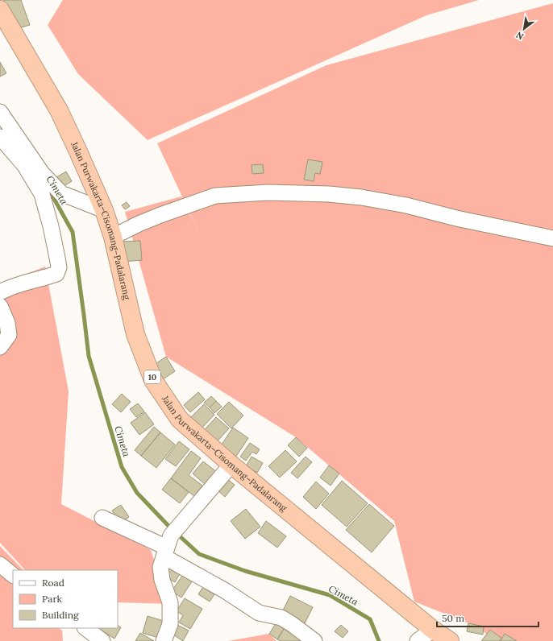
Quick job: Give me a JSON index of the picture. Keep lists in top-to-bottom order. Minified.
{"streets":{"highway":["Jalan Purwakarta–Cisomang–Padalarang","10"]},"water":["Cimeta"],"legend":["Road","Park","Building"],"scale_bar":"50 m","north":"bottom left"}
